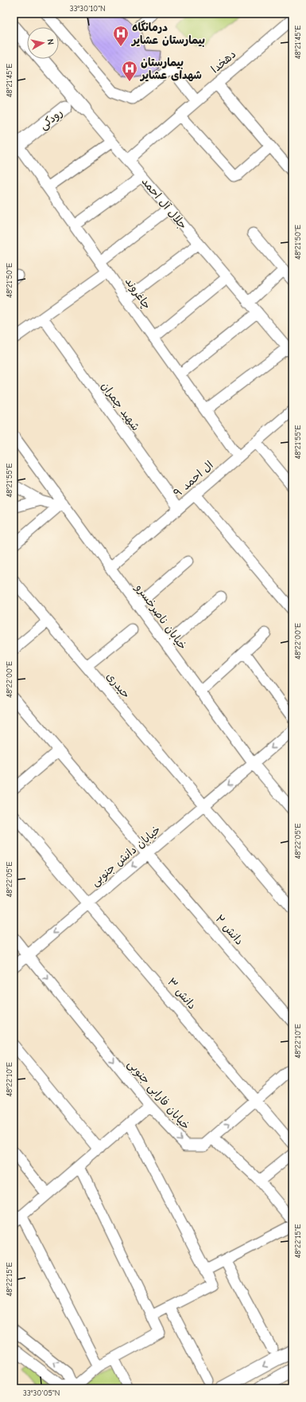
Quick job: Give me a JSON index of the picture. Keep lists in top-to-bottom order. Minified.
{"streets":{"main road":["رودکی","جلال آل احمد"],"street":["دهخدا","چاغروند","شهید چمران","ال احمد ۹","خیابان ناصرخسرو","حیدری","خیابان دانش جنوبی","دانش ۲","دانش ۳","خیابان فارابی جنوبی"]},"crossings":[["دهخدا","جلال آل احمد"],["رودکی","جلال آل احمد"],["رودکی","چاغروند"],["چاغروند","ال احمد ۹"],["شهید چمران","ال احمد ۹"],["ال احمد ۹","خیابان ناصرخسرو"],["خیابان ناصرخسرو","خیابان دانش جنوبی"],["حیدری","خیابان دانش جنوبی"],["خیابان دانش جنوبی","دانش ۲"],["خیابان دانش جنوبی","دانش ۳"],["خیابان دانش جنوبی","خیابان فارابی جنوبی"],["دانش ۳","خیابان فارابی جنوبی"]],"one_way":["خیابان دانش جنوبی"],"places":{"hospital":["درمانگاه بیمارستان عشایر","بیمارستان شهدای عشایر"]},"north":"right","coordinates":["33°30'10\"N","48°21'45\"E","48°21'50\"E","48°21'55\"E","48°22'00\"E","48°22'05\"E","48°22'10\"E","48°22'15\"E","33°30'05\"N"]}
